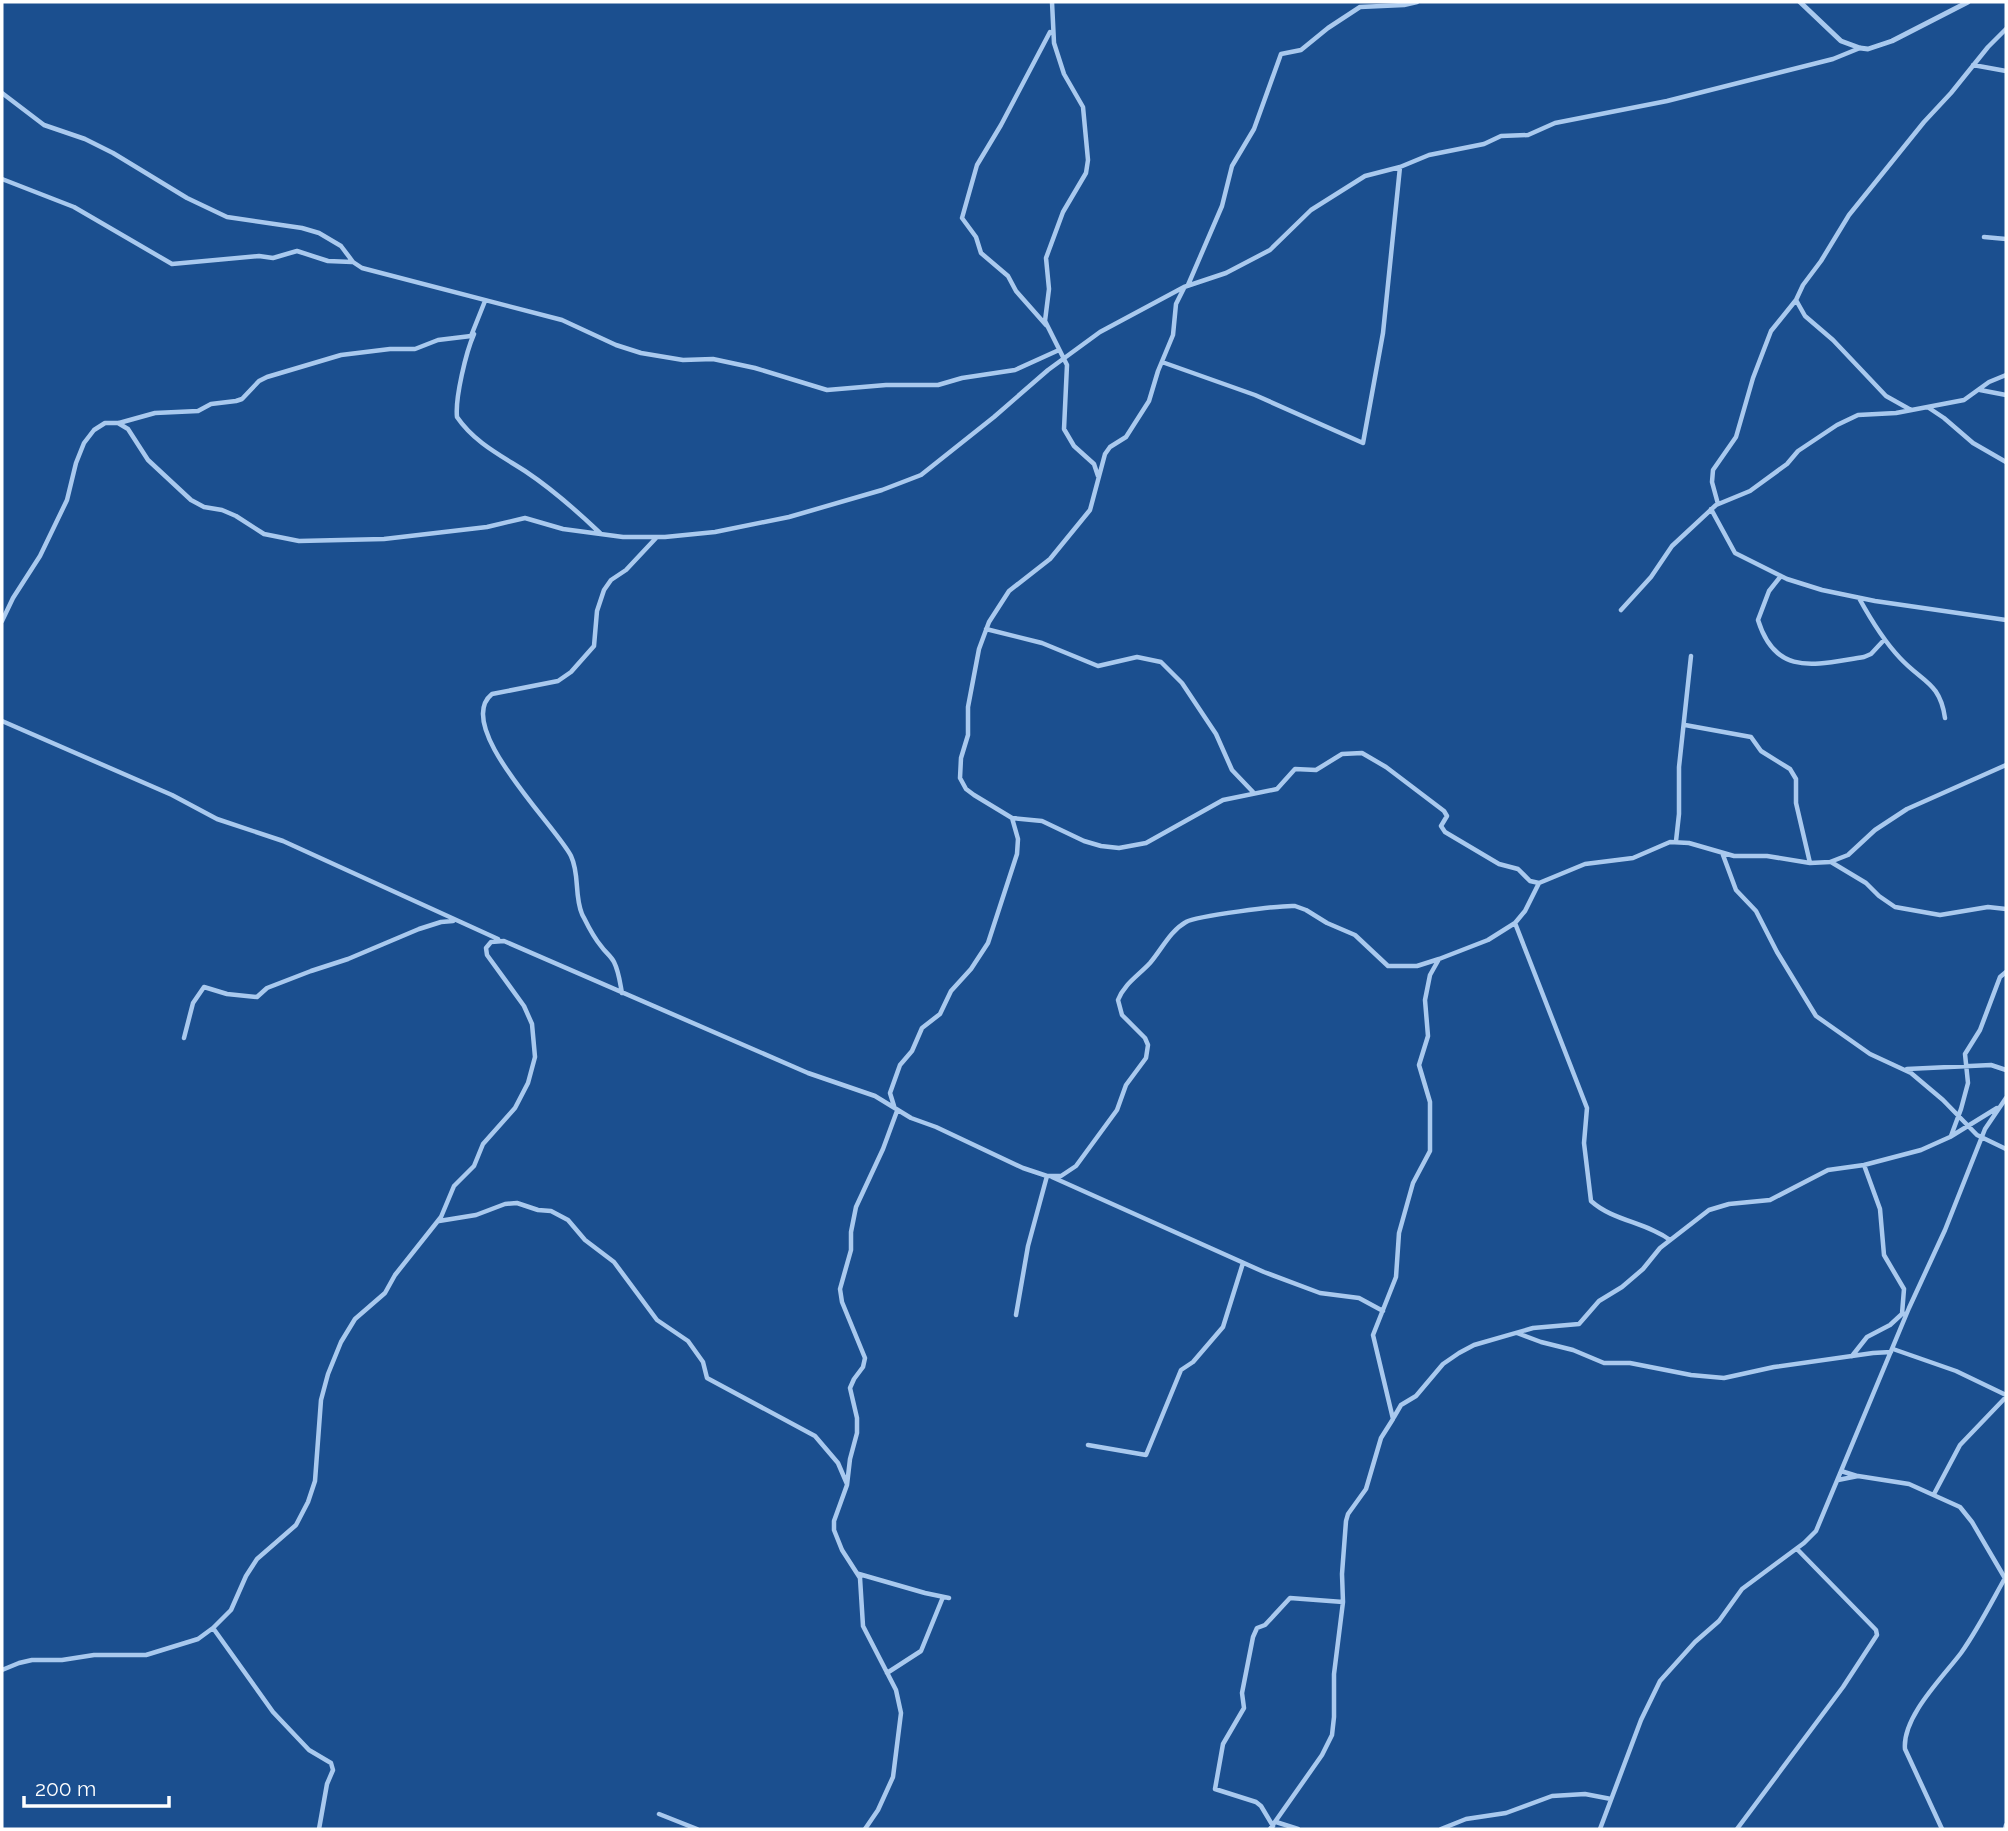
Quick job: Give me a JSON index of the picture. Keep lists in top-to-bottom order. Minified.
{"scale_bar":"200 m"}
